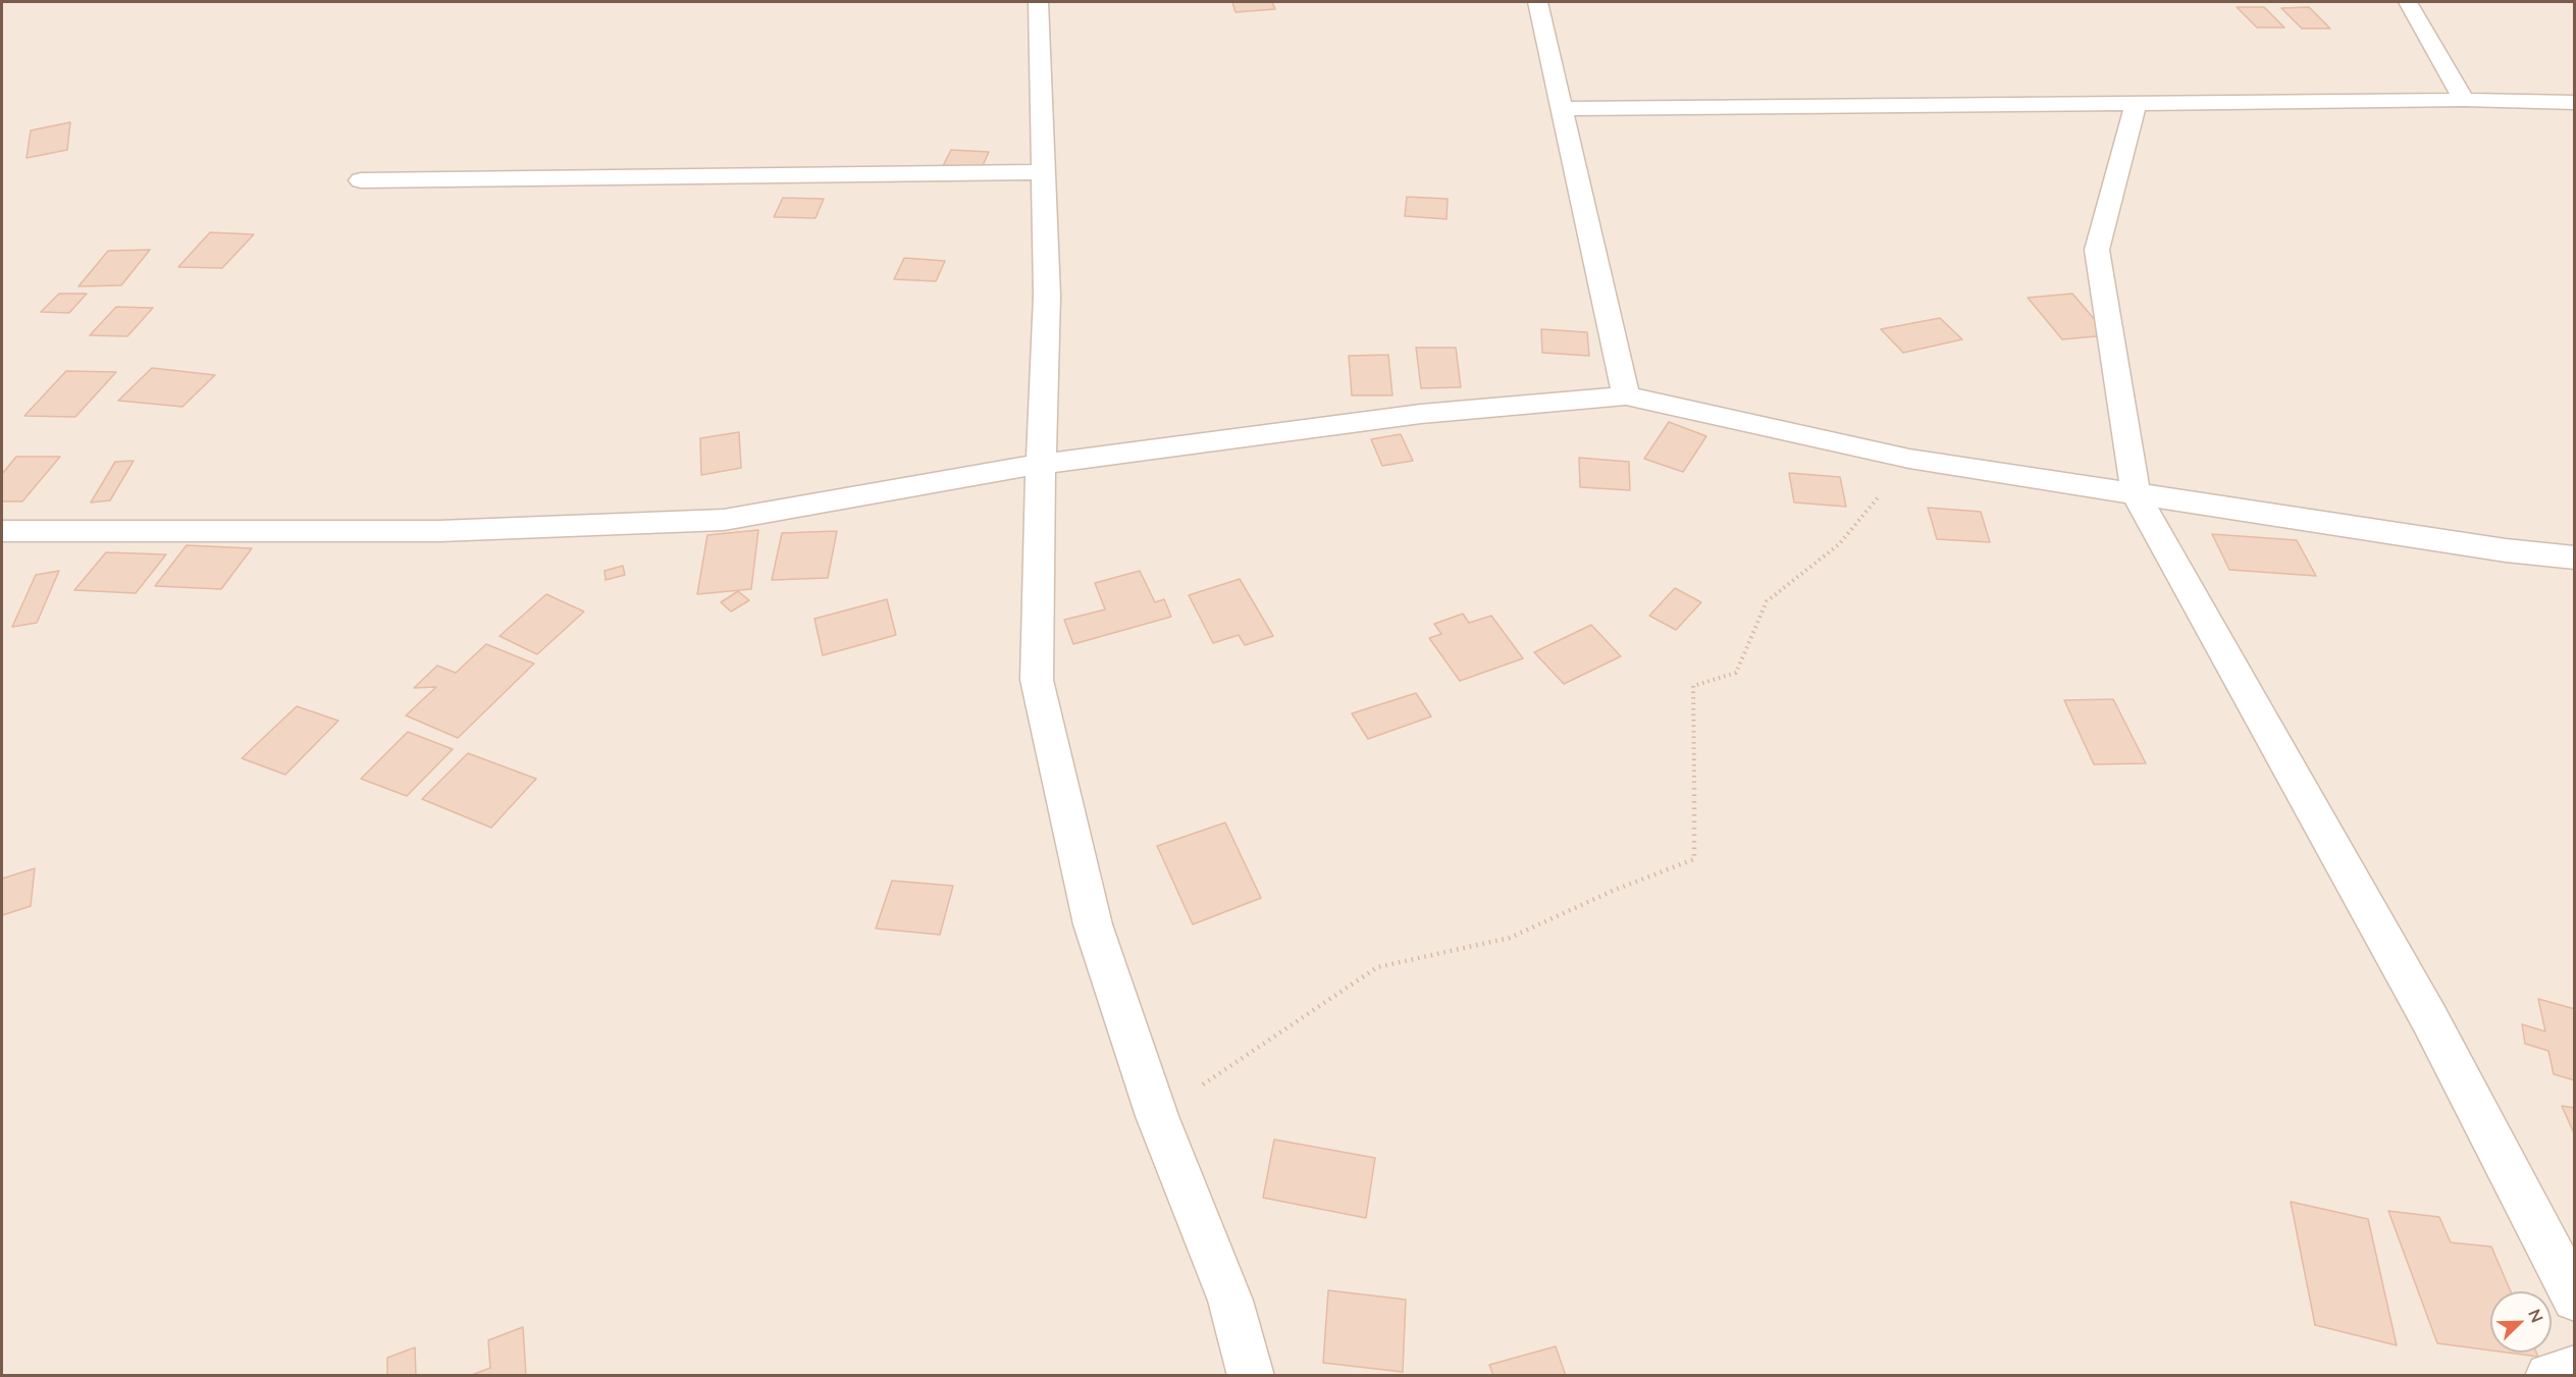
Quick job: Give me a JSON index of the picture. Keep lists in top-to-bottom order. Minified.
{"north":"top right"}
